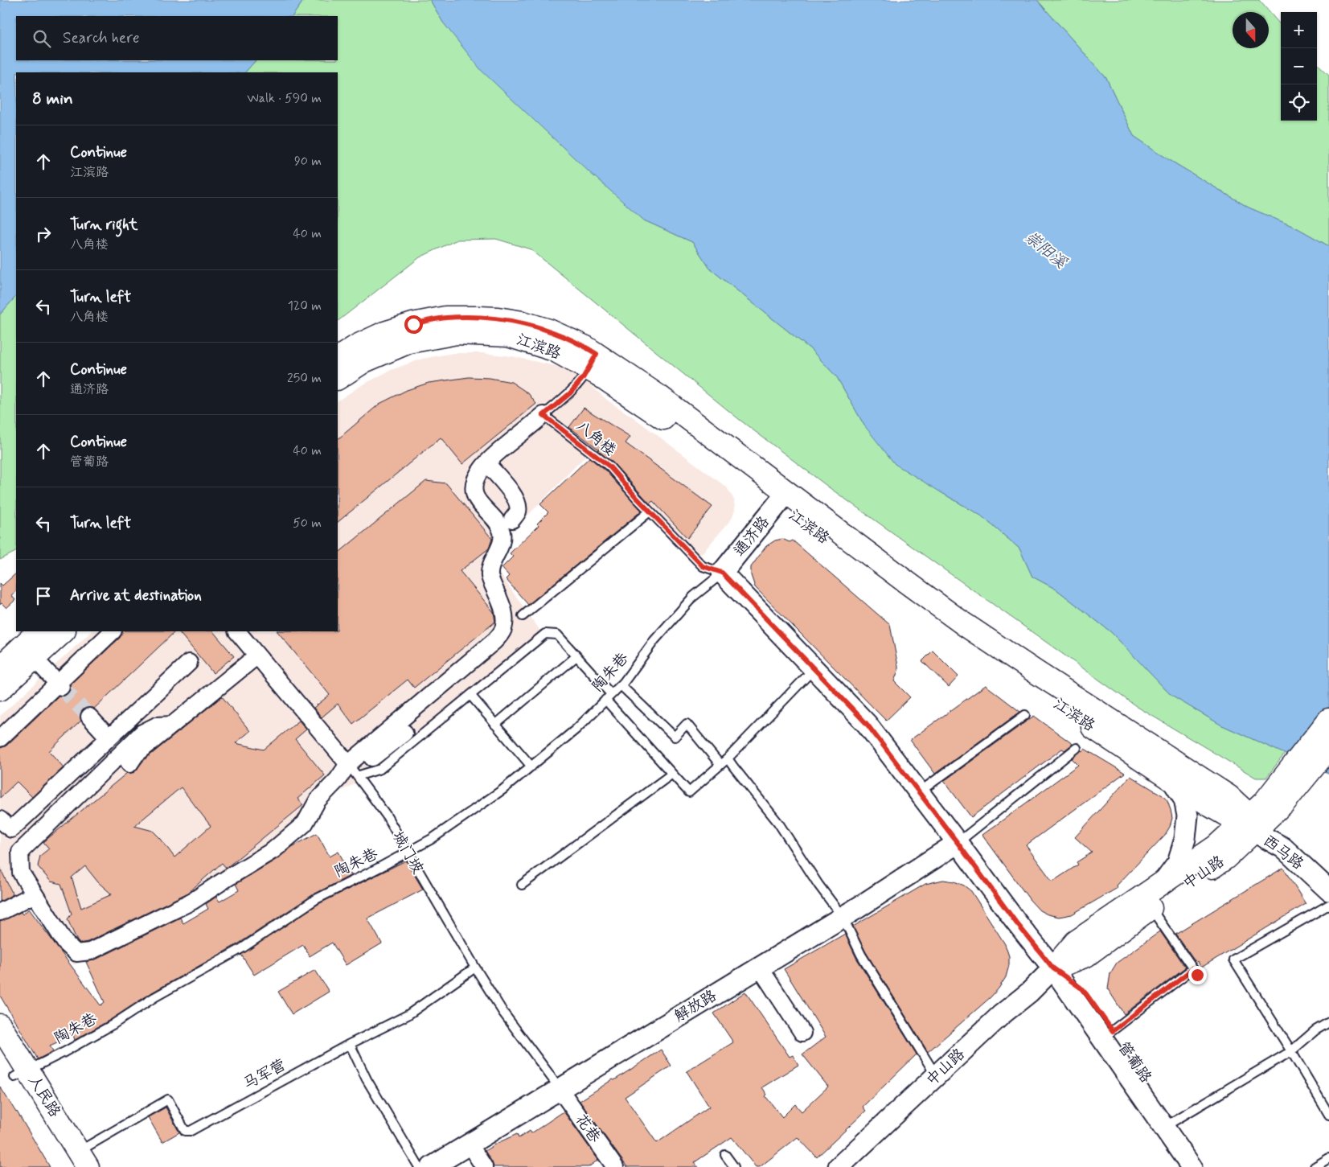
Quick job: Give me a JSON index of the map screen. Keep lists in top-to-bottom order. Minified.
{"streets":{"main road":["江滨路","中山路","人民路"],"street":["通济路","城门坡","西马路","解放路","管葡路","花巷"],"lane":["八角楼","陶朱巷","马军营"]},"crossings":[["江滨路","通济路"],["江滨路","西马路"],["江滨路","中山路"],["八角楼","通济路"],["八角楼","陶朱巷"],["通济路","陶朱巷"],["陶朱巷","城门坡"],["陶朱巷","人民路"],["城门坡","解放路"],["城门坡","马军营"],["城门坡","花巷"],["西马路","中山路"],["中山路","管葡路"],["解放路","花巷"],["马军营","人民路"]],"water":["崇阳溪"],"north":"bottom","page":{"map_buttons":["+","−"],"search":"Search here","heading":["8 min","Walk · 590 m"],"list":[["Continue","江滨路","90 m"],["Turn right","八角楼","40 m"],["Turn left","八角楼","120 m"],["Continue","通济路","250 m"],["Continue","管葡路","40 m"],["Turn left","50 m"],"Arrive at destination"]}}
